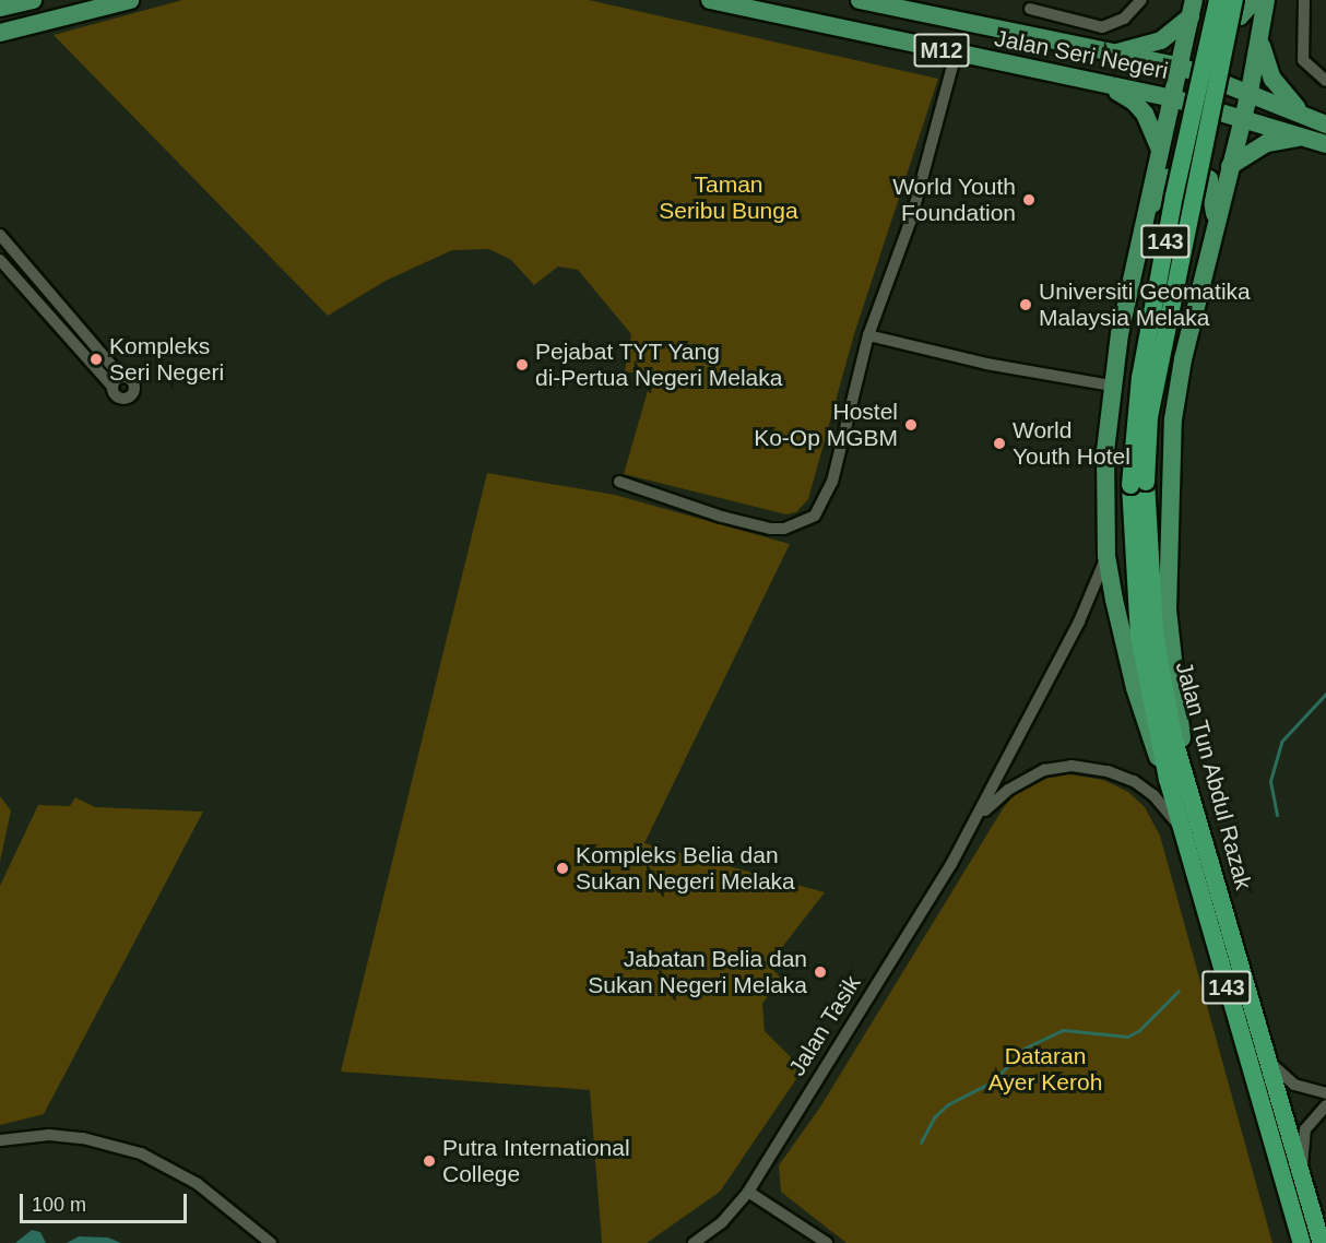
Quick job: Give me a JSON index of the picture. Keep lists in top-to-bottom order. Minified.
{"streets":{"highway":["143","Jalan Tun Abdul Razak"],"main road":["M12","Jalan Seri Negeri"],"street":["Jalan Tasik"]},"crossings":[["M12","Jalan Seri Negeri"],["Jalan Tun Abdul Razak","Jalan Tasik"]],"parks":["Taman Seribu Bunga","Dataran Ayer Keroh"],"places":["World Youth Foundation","Universiti Geomatika Malaysia Melaka","Kompleks Seri Negeri","Pejabat TYT Yang di-Pertua Negeri Melaka","Hostel Ko-Op MGBM","World Youth Hotel","Kompleks Belia dan Sukan Negeri Melaka","Jabatan Belia dan Sukan Negeri Melaka","Putra International College"],"scale_bar":"100 m"}
